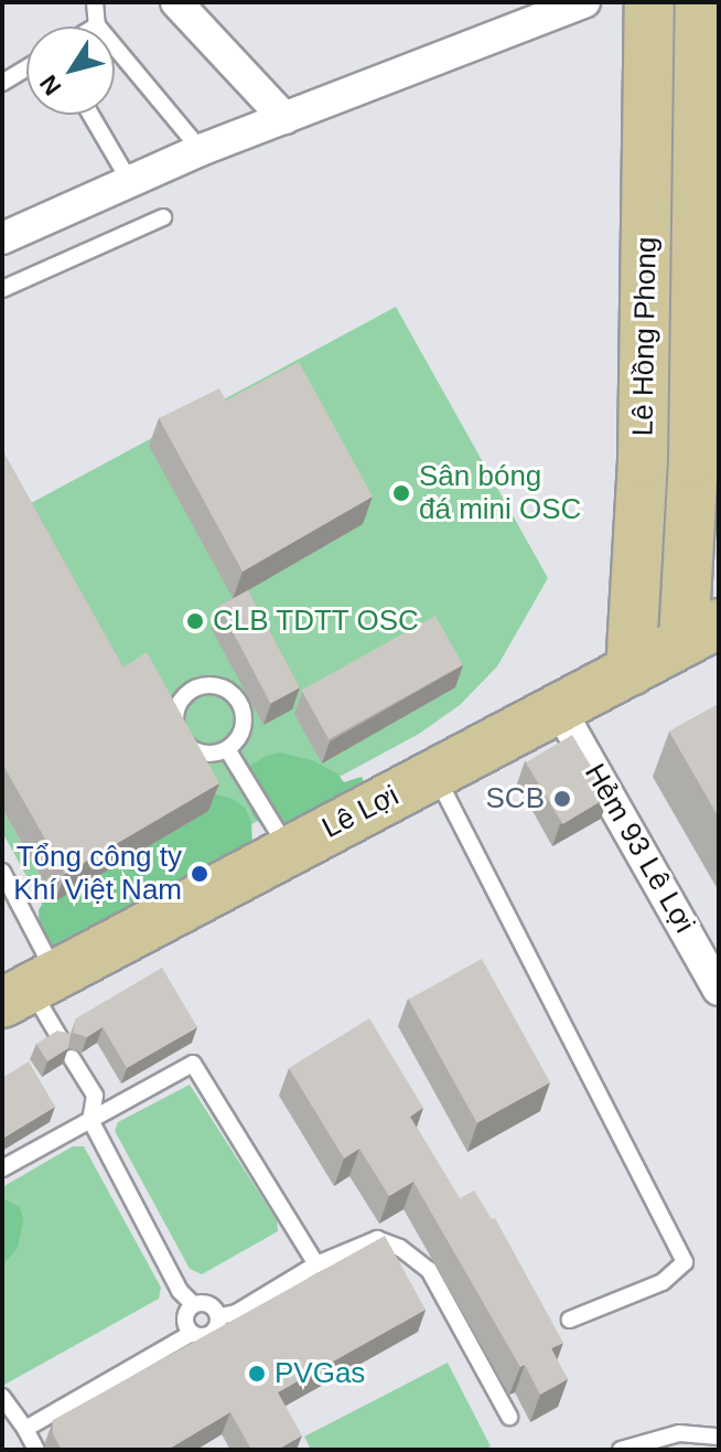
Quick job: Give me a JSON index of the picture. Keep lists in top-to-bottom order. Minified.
{"streets":{"main road":["Lê Hồng Phong","Lê Lợi"],"street":["Hẻm 93 Lê Lợi"]},"crossings":[["Lê Hồng Phong","Lê Lợi"],["Lê Lợi","Hẻm 93 Lê Lợi"]],"places":["Sân bóng đá mini OSC","CLB TDTT OSC","SCB","Tổng công ty Khí Việt Nam","PVGas"],"north":"bottom left"}
